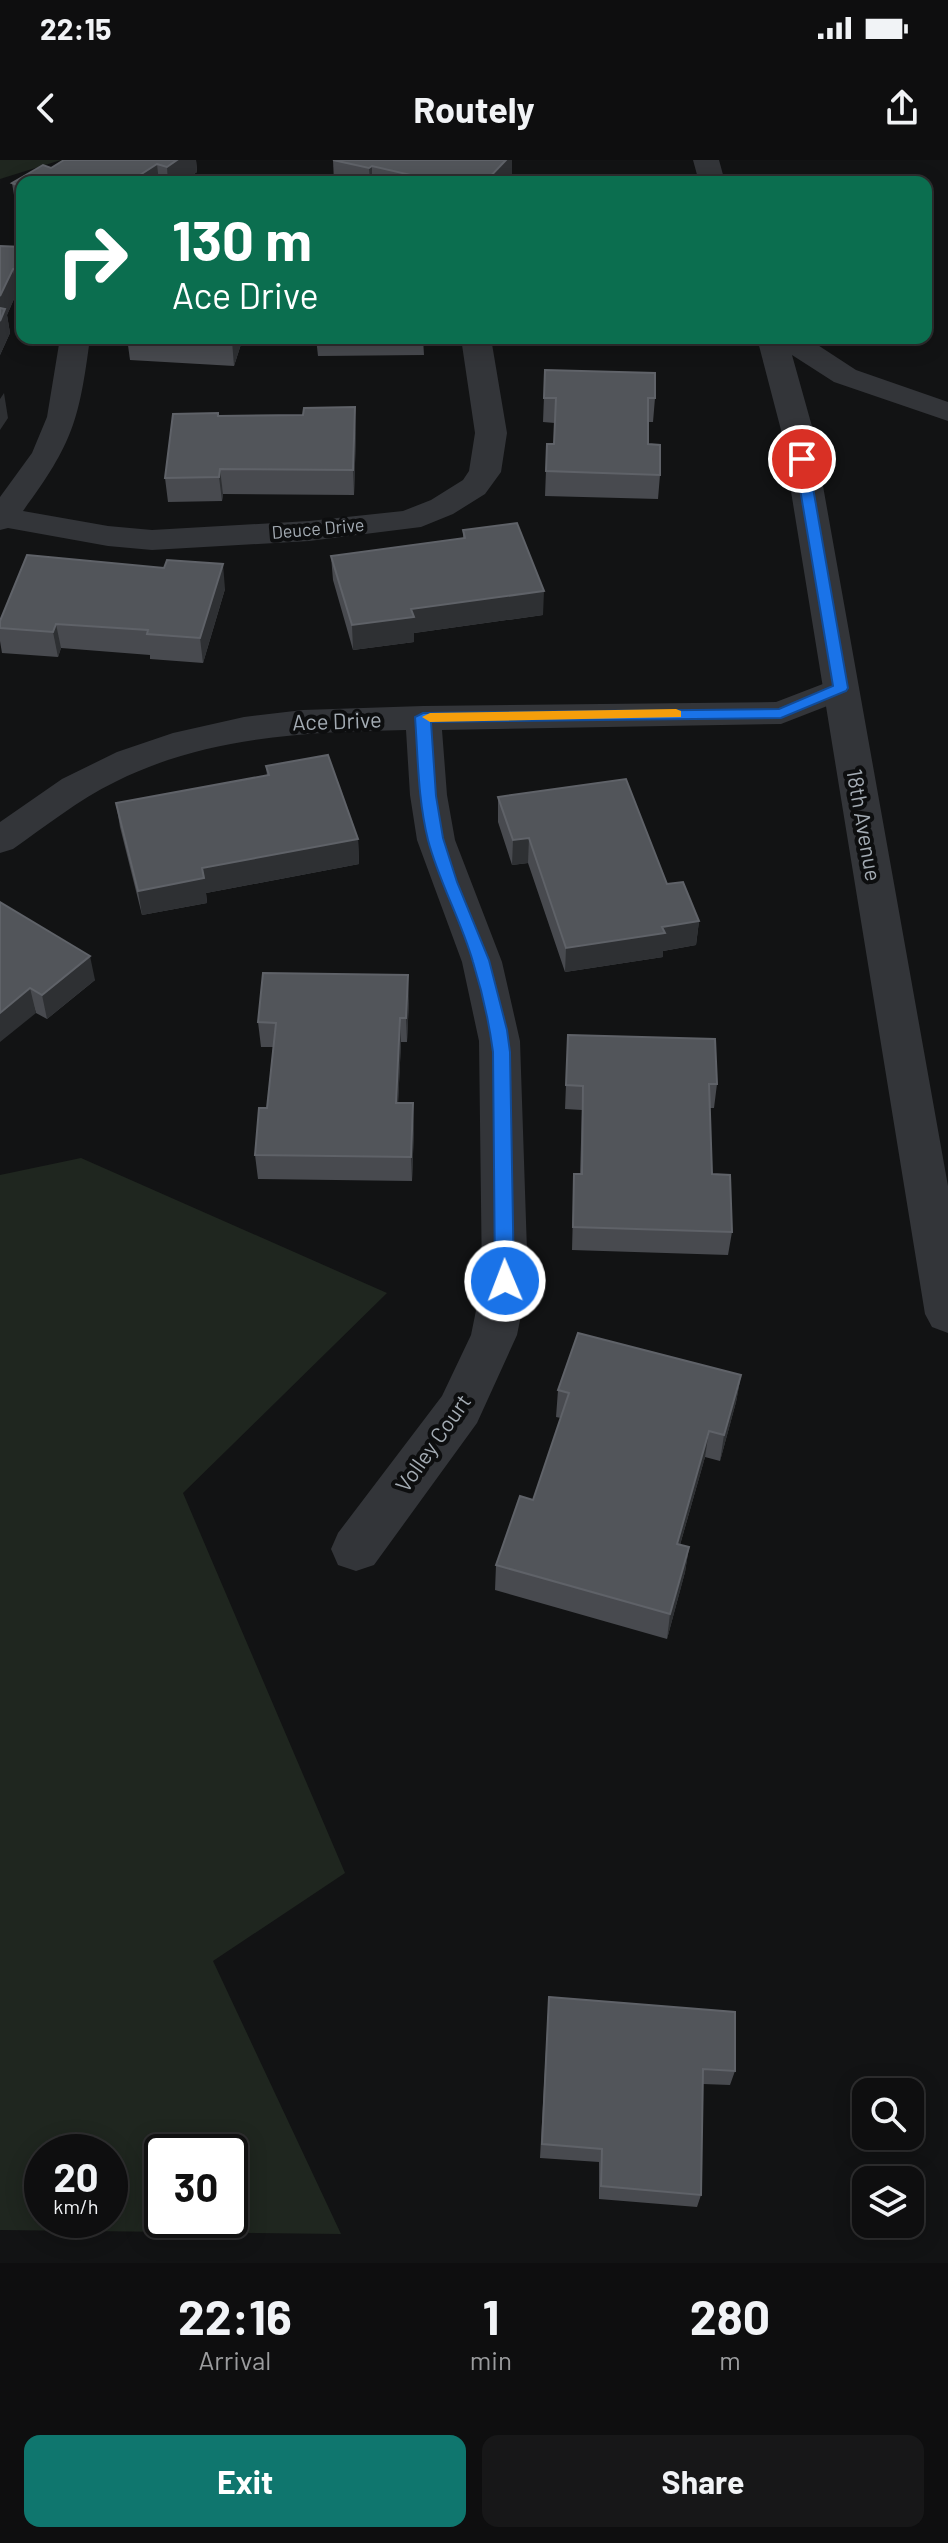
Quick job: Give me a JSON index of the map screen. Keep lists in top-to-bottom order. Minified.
{"streets":{"street":["Deuce Drive","Ace Drive","18th Avenue","Volley Court"]},"crossings":[["Ace Drive","18th Avenue"],["Ace Drive","Volley Court"]],"page":{"status":"22:15","header":"Routely","turn":["130 m","Ace Drive"],"speed":"20 km/h","limit":"30","eta":["22:16","Arrival","1","min","280","m"],"buttons":["Exit","Share"]}}
